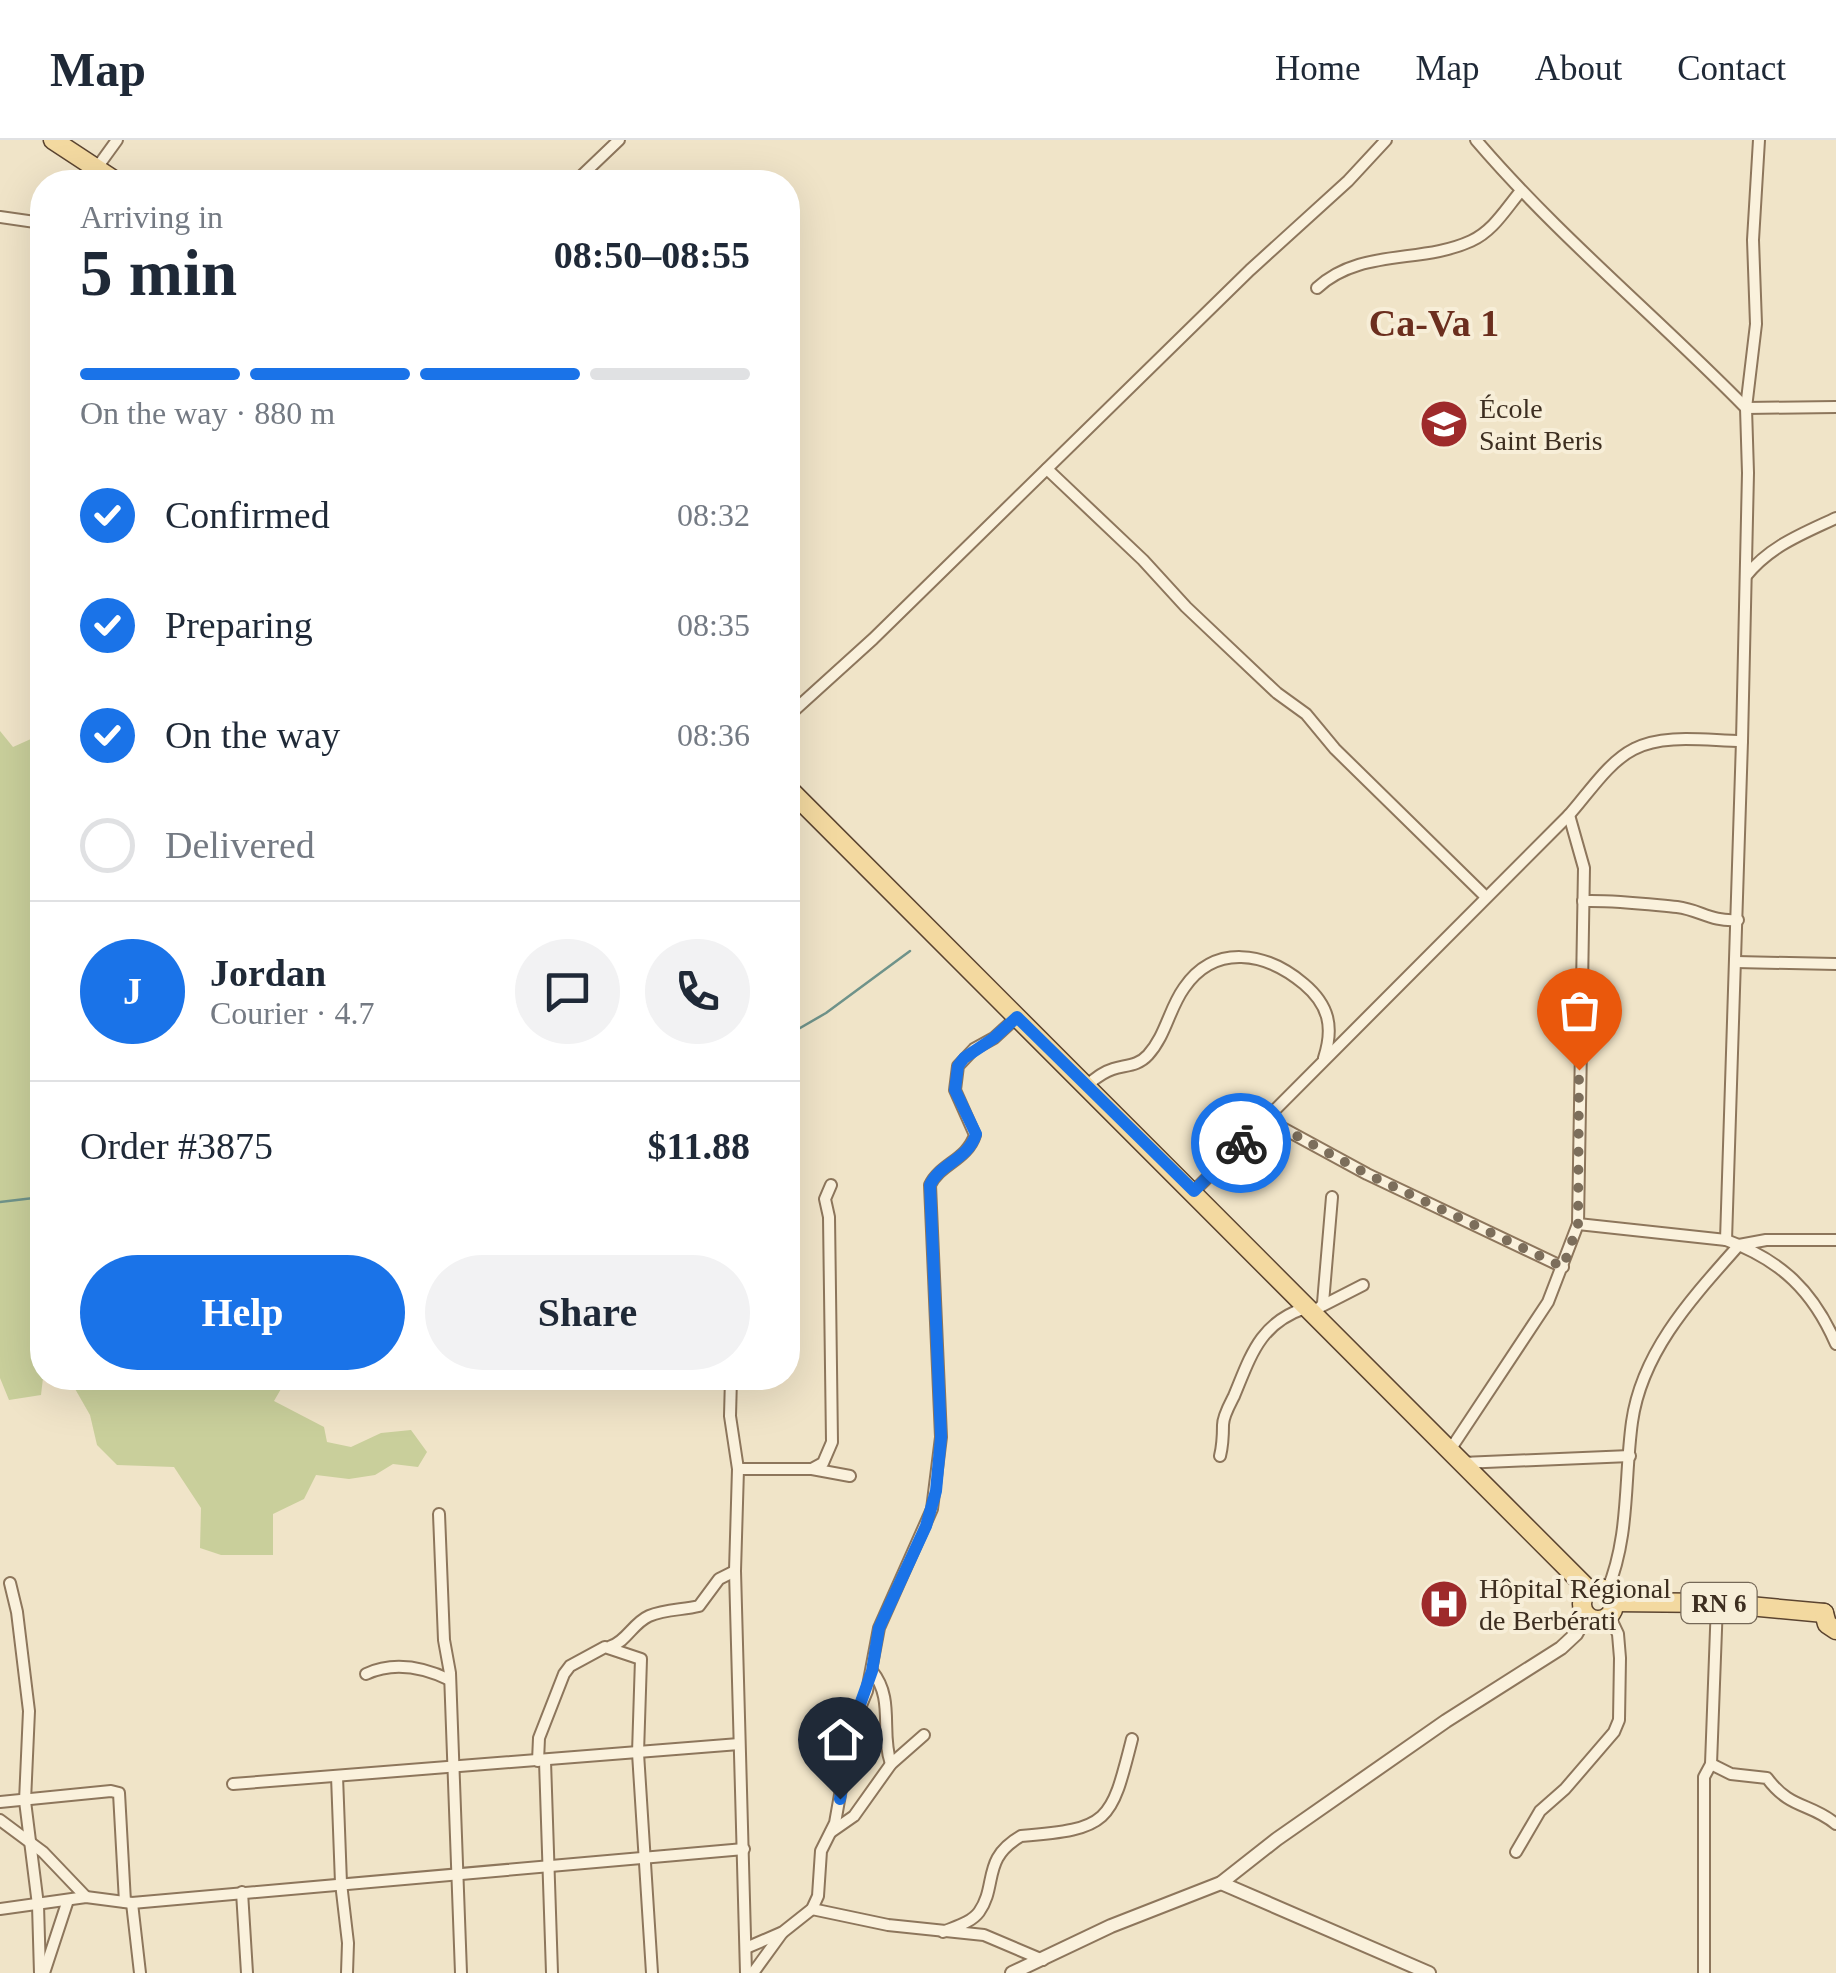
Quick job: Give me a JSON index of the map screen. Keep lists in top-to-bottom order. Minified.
{"streets":{"main road":["RN 6"]},"districts":["Ca-Va 1"],"places":{"school or university":["École Saint Beris"],"hospital":["Hôpital Régional de Berbérati"]},"page":{"header":"Map","nav":["Home","Map","About","Contact"],"heading":["5 min","Arriving in","08:50–08:55"],"panel":["Jordan","Courier · 4.7","Order #3875","$11.88"],"bar":"On the way · 880 m","list":[["Confirmed","08:32"],["Preparing","08:35"],["On the way","08:36"],"Delivered"],"round":"J","buttons":["Help","Share"]}}
